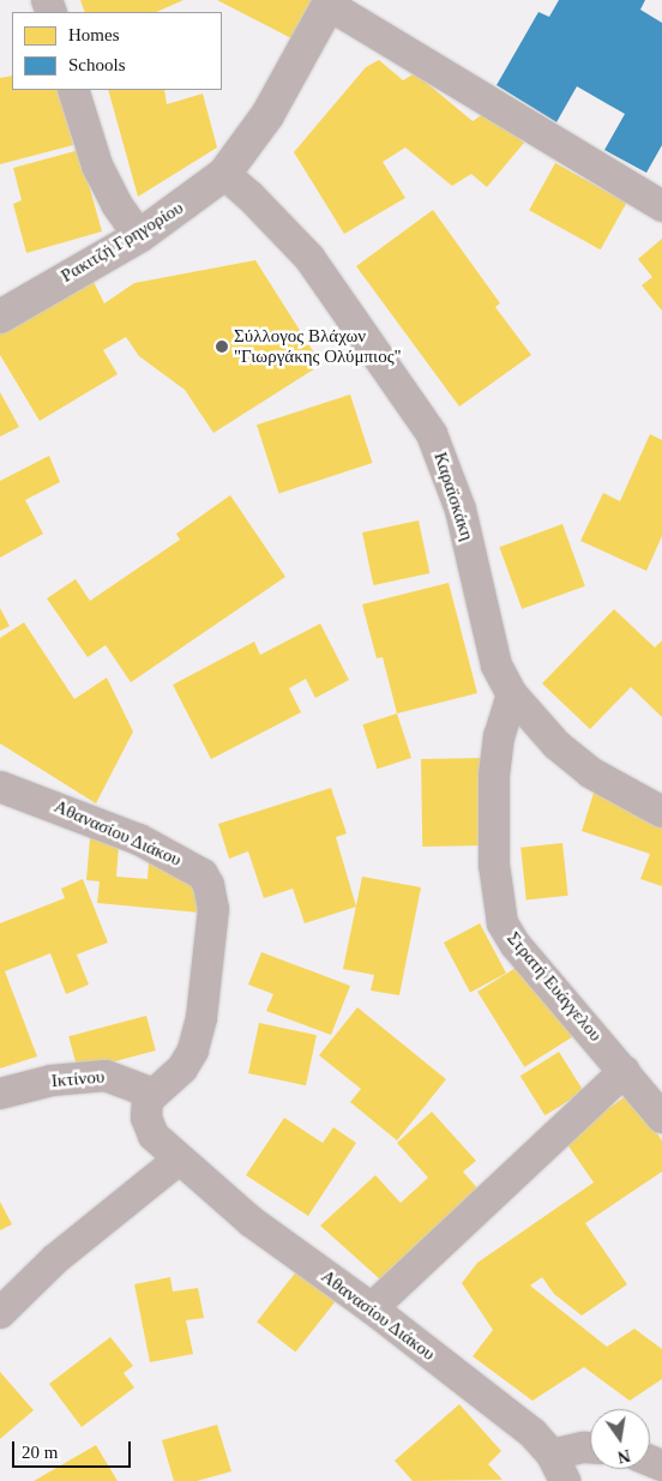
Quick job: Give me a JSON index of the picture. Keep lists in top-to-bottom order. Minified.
{"streets":{"street":["Ρακιτζή Γρηγορίου","Καραϊσκάκη","Αθανασίου Διάκου","Στρατή Ευάγγελου","Ικτίνου"]},"crossings":[["Ρακιτζή Γρηγορίου","Καραϊσκάκη"],["Καραϊσκάκη","Στρατή Ευάγγελου"],["Αθανασίου Διάκου","Ικτίνου"]],"places":["Σύλλογος Βλάχων \"Γιωργάκης Ολύμπιος\""],"legend":["Homes","Schools"],"scale_bar":"20 m","north":"bottom"}
